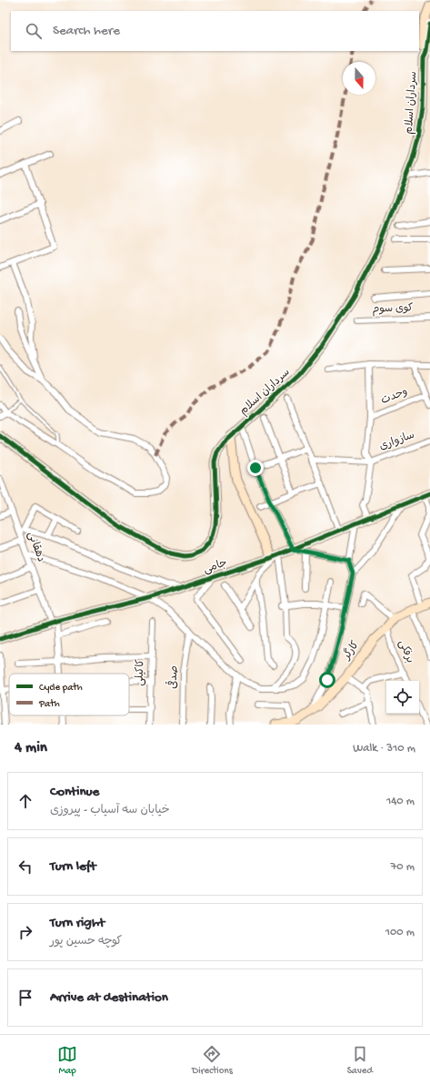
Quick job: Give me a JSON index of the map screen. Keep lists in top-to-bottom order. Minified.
{"streets":{"street":["سرداران اسلام","کوی سوم","وحدت","سازواری","دهقانی","جامی","کارگر","برفکی","کاکیلی","صدقی"]},"crossings":[["دهقانی","جامی"],["کارگر","برفکی"]],"legend":["Cycle path","Path"],"north":"bottom","page":{"search":"Search here","heading":["4 min","Walk · 310 m"],"list":[["Continue","خیابان سه آسیاب - پیروزی","140 m"],["Turn left","70 m"],["Turn right","کوچه حسین پور","100 m"],"Arrive at destination"],"nav":["Map","Directions","Saved"]}}
